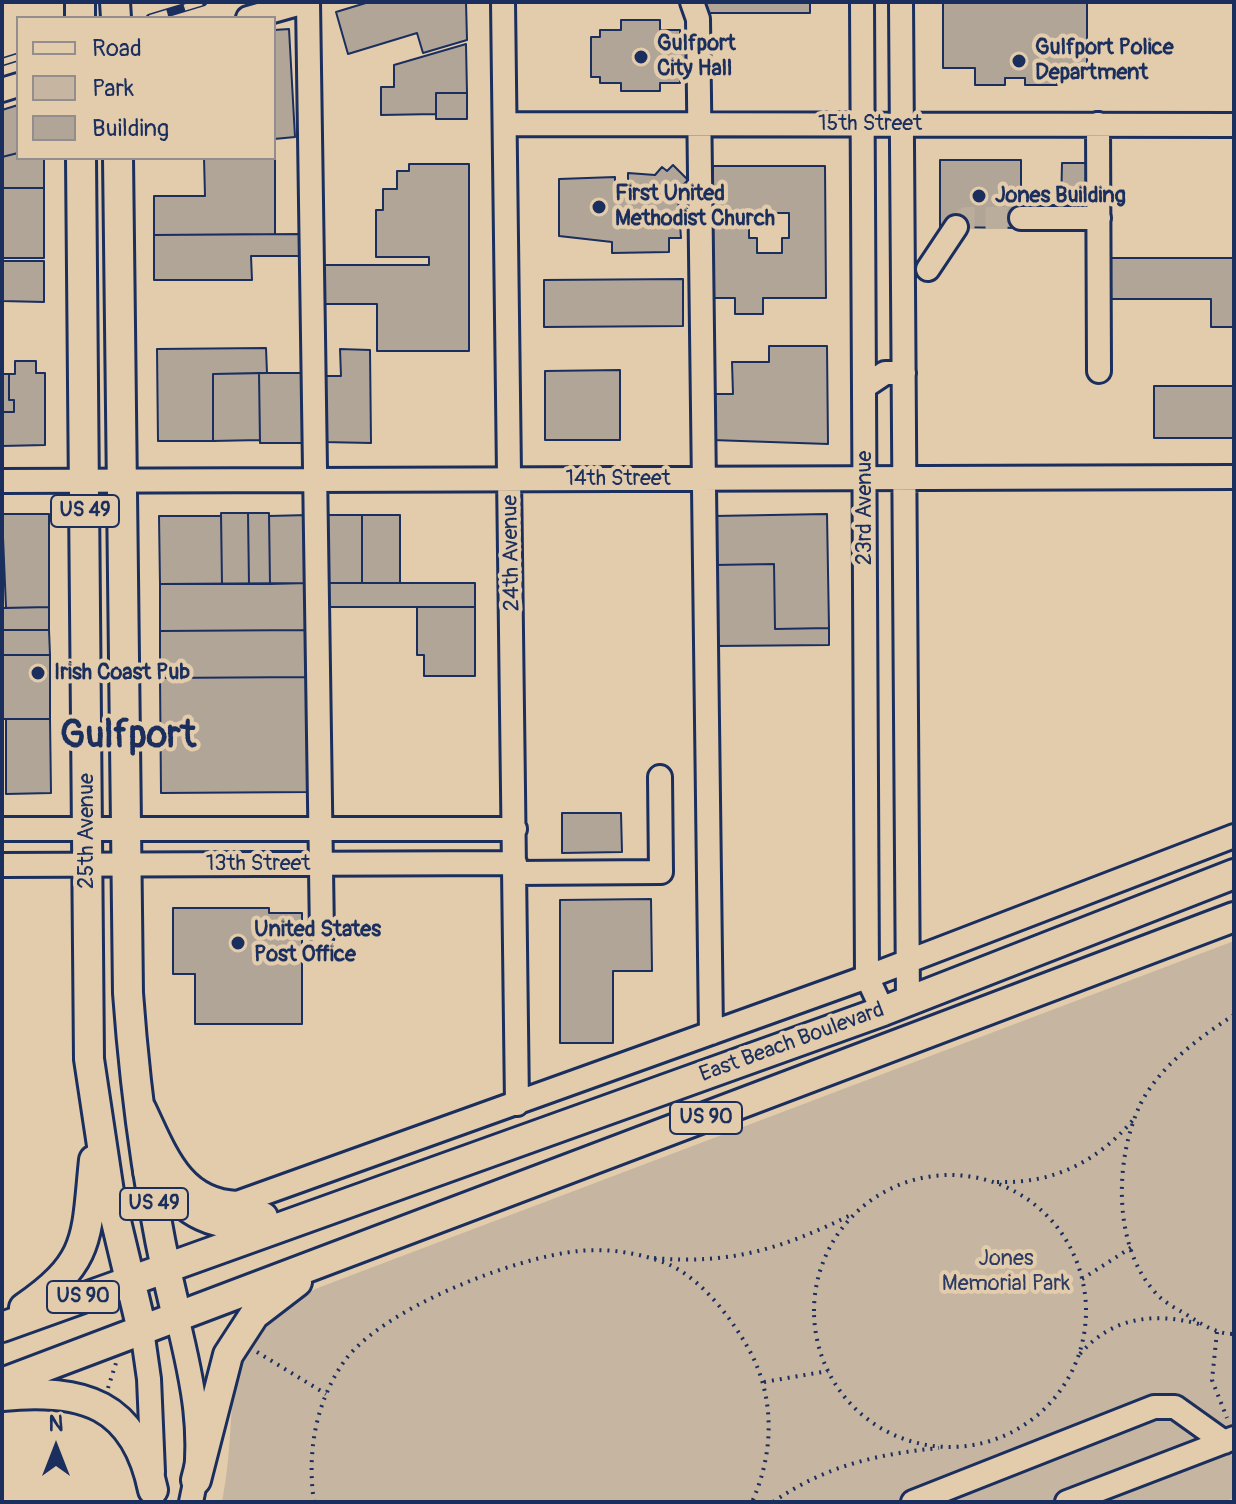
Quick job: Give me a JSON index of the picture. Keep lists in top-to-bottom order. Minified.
{"streets":{"main road":["US 49","25th Avenue","East Beach Boulevard","US 90"],"street":["15th Street","14th Street","23rd Avenue","24th Avenue","13th Street"]},"crossings":[["15th Street","23rd Avenue"],["15th Street","24th Avenue"],["14th Street","23rd Avenue"],["14th Street","24th Avenue"],["14th Street","25th Avenue"],["23rd Avenue","East Beach Boulevard"],["US 49","25th Avenue"],["US 49","East Beach Boulevard"],["US 49","US 90"],["24th Avenue","13th Street"],["25th Avenue","13th Street"],["East Beach Boulevard","US 90"]],"districts":["Gulfport"],"parks":["Jones Memorial Park"],"places":["Gulfport City Hall","Gulfport Police Department","Jones Building","First United Methodist Church","Irish Coast Pub","United States Post Office"],"legend":["Road","Park","Building"],"north":"top"}
